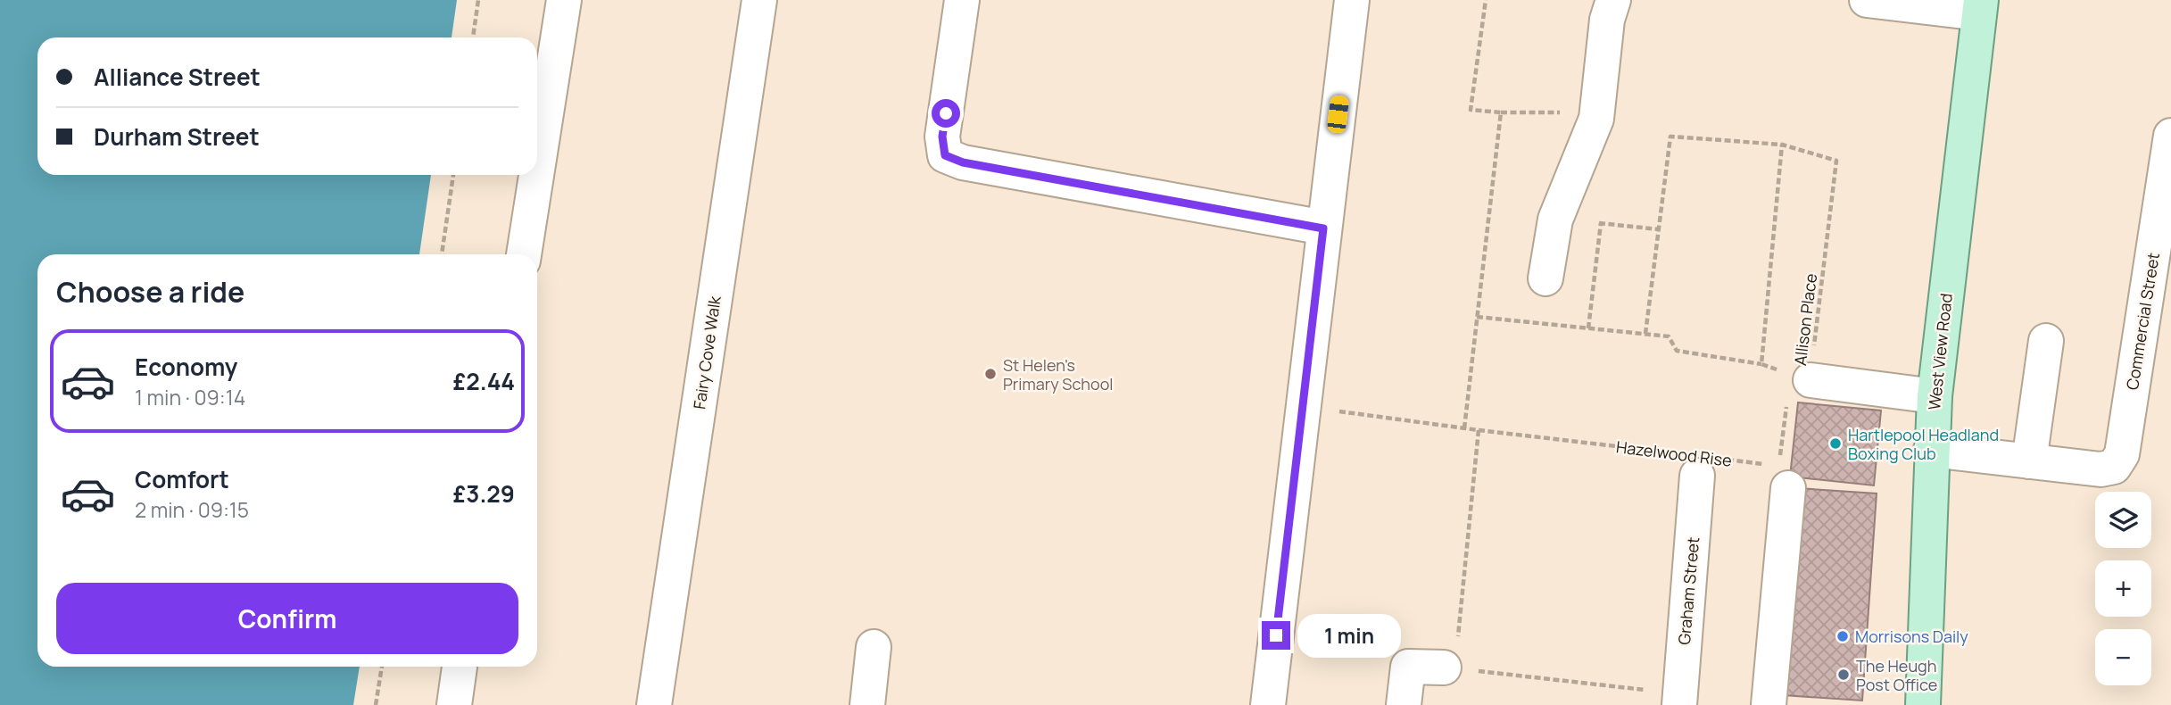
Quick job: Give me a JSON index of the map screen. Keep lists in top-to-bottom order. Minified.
{"streets":{"main road":["West View Road"],"street":["Commercial Street","Fairy Cove Walk","Graham Street"],"path":["Allison Place","Hazelwood Rise"]},"crossings":[["Hazelwood Rise","Graham Street"]],"places":["St Helen's Primary School","Hartlepool Headland Boxing Club","Morrisons Daily","The Heugh Post Office"],"page":{"banner":["Alliance Street","Durham Street"],"heading":"Choose a ride","list":[{"name":"Economy","note":"1 min · 09:14","value":"£2.44"},{"name":"Comfort","note":"2 min · 09:15","value":"£3.29"}],"map_buttons":["+","−"],"buttons":"Confirm","bubble":"1 min"}}
